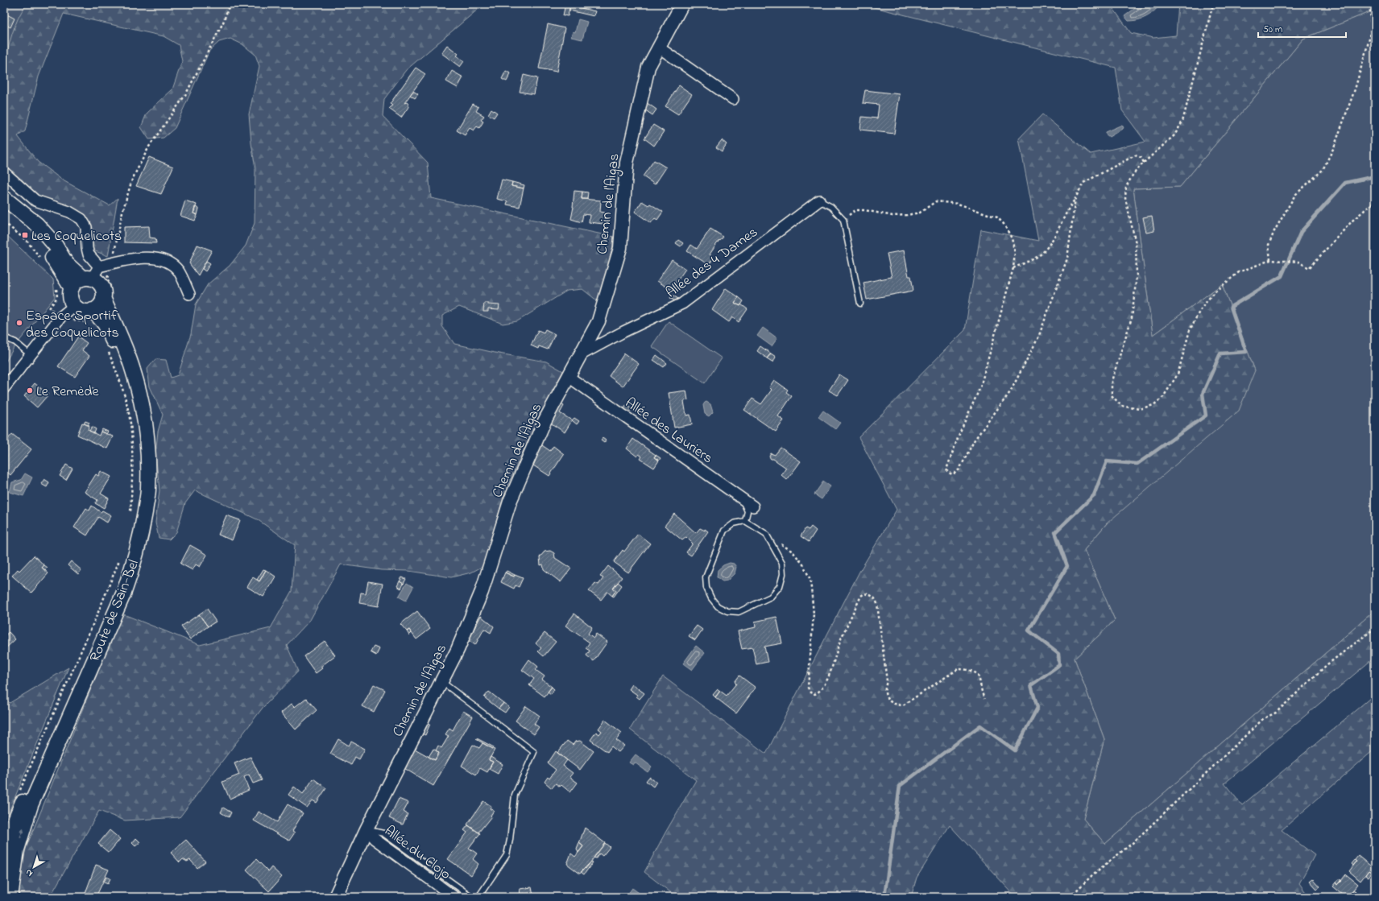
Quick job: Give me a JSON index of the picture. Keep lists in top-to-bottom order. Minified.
{"streets":{"main road":["Route de Sain-Bel"],"street":["Chemin de l'Aigas","Allée des 4 Dames","Allée des Lauriers","Allée du Clojo"]},"crossings":[["Chemin de l'Aigas","Allée des 4 Dames"],["Chemin de l'Aigas","Allée des Lauriers"],["Chemin de l'Aigas","Allée du Clojo"]],"places":{"transit":["Les Coquelicots"],"other":["Espace Sportif des Coquelicots","Le Remède"]},"scale_bar":"50 m","north":"bottom left"}
